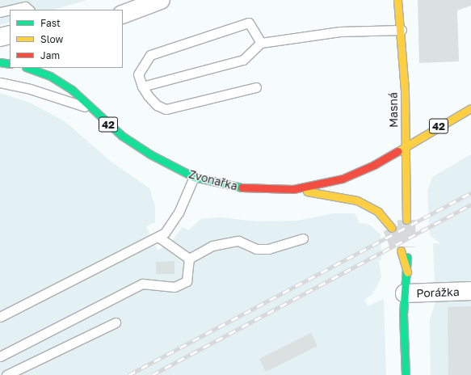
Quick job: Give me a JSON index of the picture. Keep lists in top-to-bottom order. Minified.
{"streets":{"main road":["Masná","42","Zvonařka"],"street":["Porážka"]},"crossings":[["Masná","42"],["Masná","Zvonařka"],["42","Zvonařka"]],"legend":["Fast","Slow","Jam"]}
